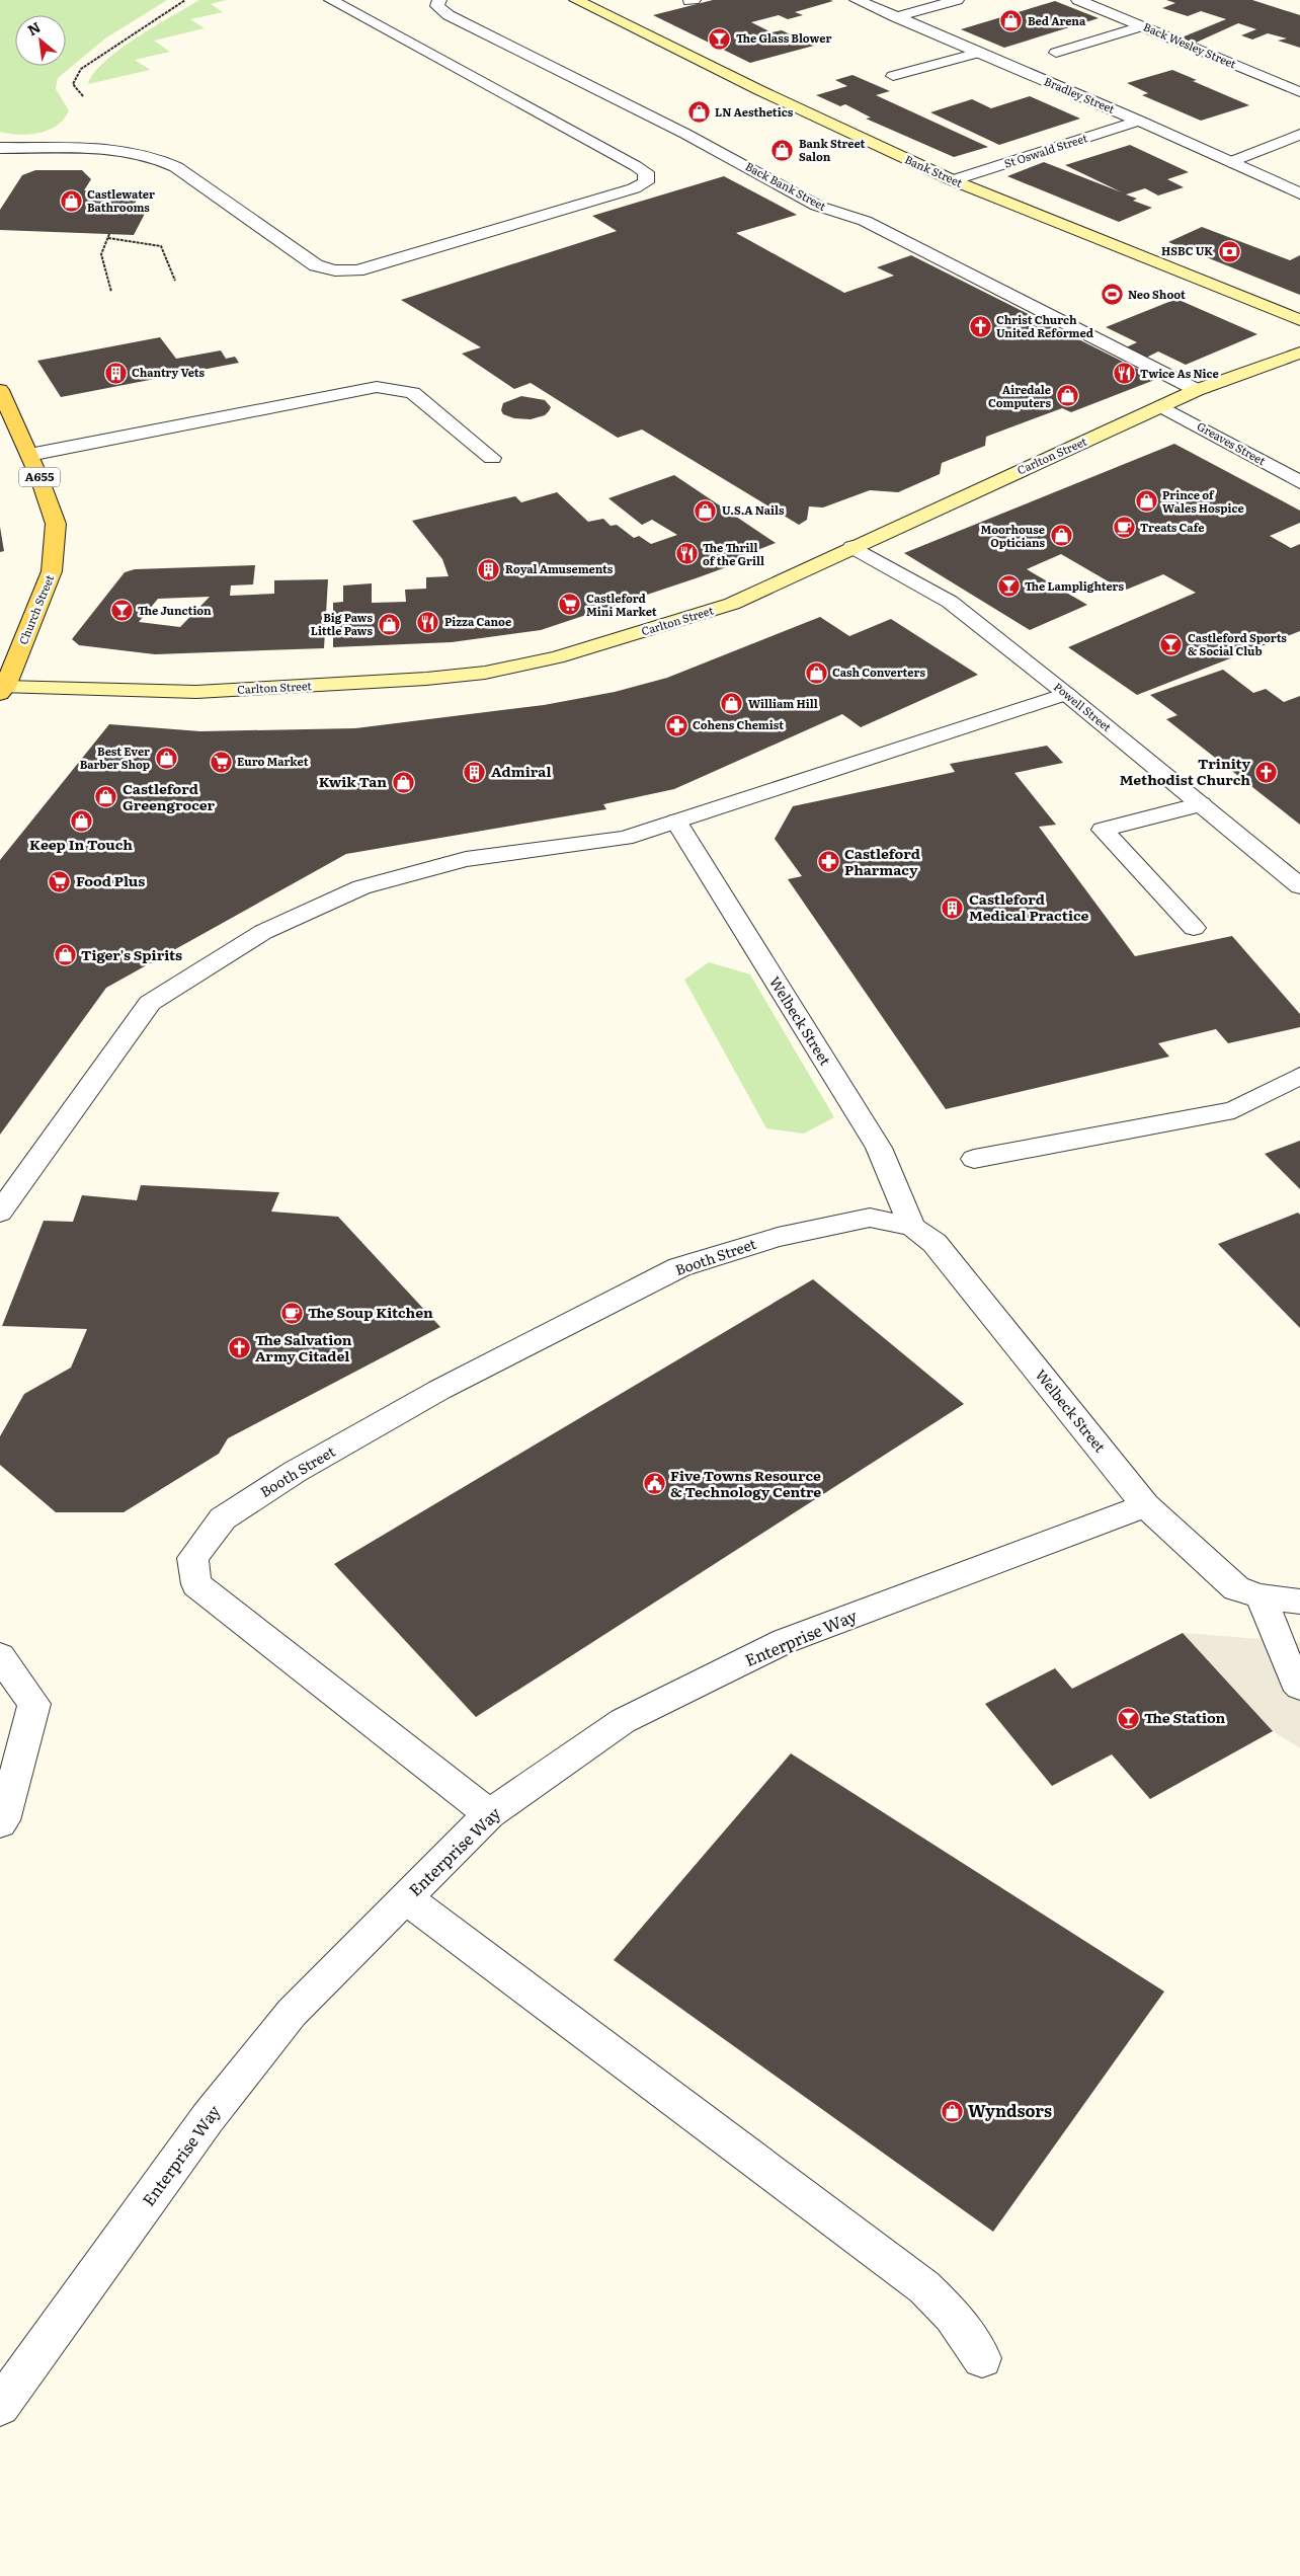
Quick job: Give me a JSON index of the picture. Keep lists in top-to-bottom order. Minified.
{"streets":{"main road":["A655","Church Street"],"street":["Back Wesley Street","Bradley Street","St Oswald Street","Bank Street","Back Bank Street","Greaves Street","Carlton Street","Powell Street","Welbeck Street","Booth Street","Enterprise Way"]},"crossings":[["Bradley Street","St Oswald Street"],["St Oswald Street","Bank Street"],["Back Bank Street","Carlton Street"],["Greaves Street","Carlton Street"],["Carlton Street","Church Street"],["Carlton Street","Powell Street"],["Welbeck Street","Booth Street"],["Welbeck Street","Enterprise Way"],["Booth Street","Enterprise Way"]],"places":{"shop":["Bed Arena","LN Aesthetics","Bank Street Salon","Castlewater Bathrooms","Airedale Computers","Prince of Wales Hospice","U.S.A Nails","Moorhouse Opticians","Big Paws Little Paws","Cash Converters","William Hill","Best Ever Barber Shop","Kwik Tan","Castleford Greengrocer","Keep In Touch","Tiger's Spirits","Wyndsors"],"bar":["The Glass Blower","The Lamplighters","The Junction","Castleford Sports & Social Club","The Station"],"bank":["HSBC UK"],"sports":["Neo Shoot"],"church":["Christ Church United Reformed","Trinity Methodist Church","The Salvation Army Citadel"],"building":["Chantry Vets","Royal Amusements","Admiral","Castleford Medical Practice"],"restaurant":["Twice As Nice","The Thrill of the Grill","Pizza Canoe"],"cafe":["Treats Cafe","The Soup Kitchen"],"supermarket":["Castleford Mini Market","Euro Market","Food Plus"],"pharmacy":["Cohens Chemist","Castleford Pharmacy"],"public building":["Five Towns Resource & Technology Centre"]},"north":"top left"}
